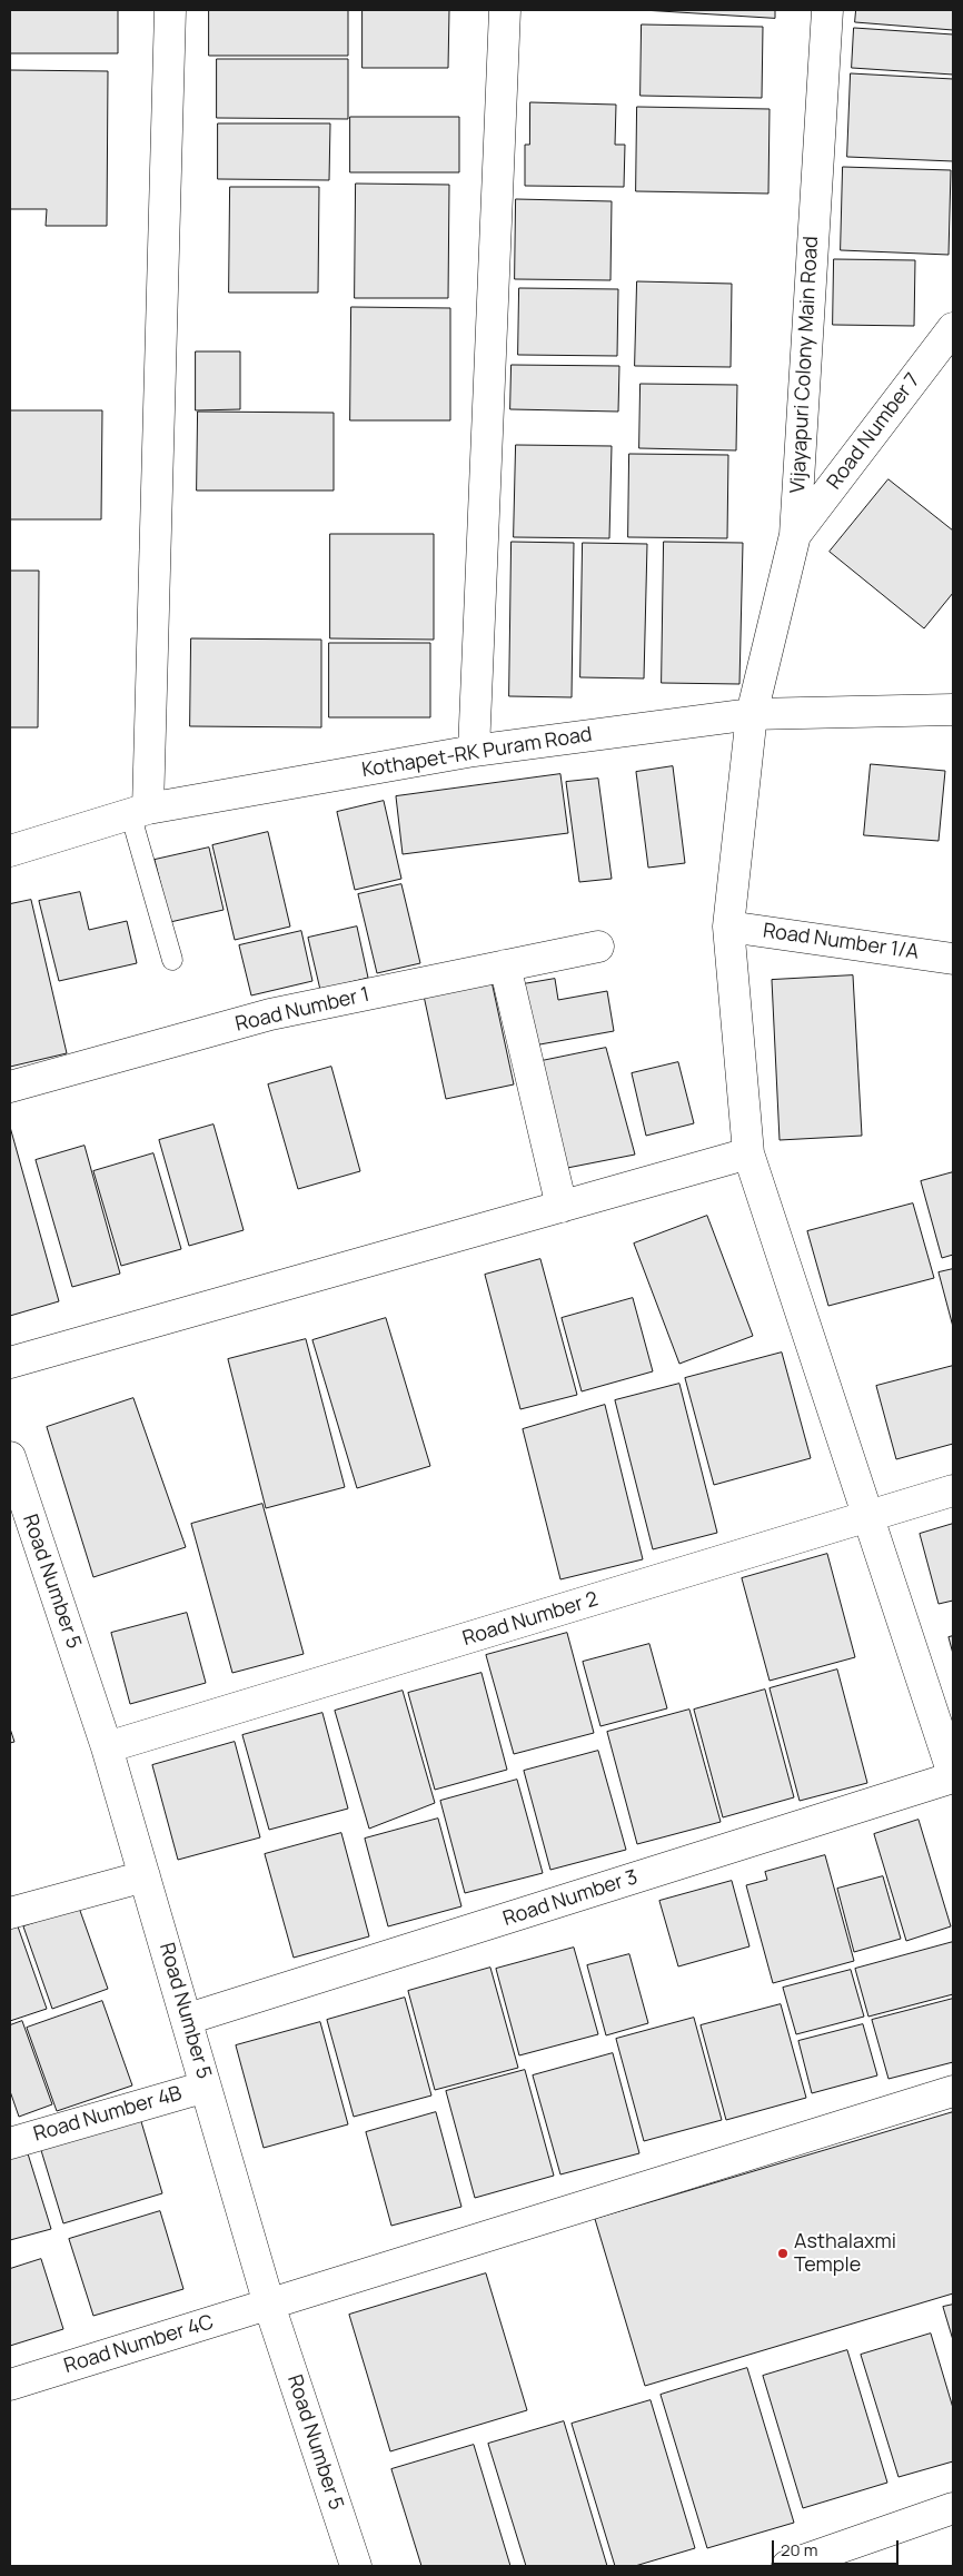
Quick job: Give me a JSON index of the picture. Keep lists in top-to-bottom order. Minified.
{"streets":{"street":["Vijayapuri Colony Main Road","Road Number 7","Kothapet-RK Puram Road","Road Number 1/A","Road Number 1","Road Number 5","Road Number 2","Road Number 3","Road Number 4B","Road Number 4C"]},"crossings":[["Vijayapuri Colony Main Road","Road Number 7"],["Vijayapuri Colony Main Road","Kothapet-RK Puram Road"],["Vijayapuri Colony Main Road","Road Number 1/A"],["Vijayapuri Colony Main Road","Road Number 2"],["Vijayapuri Colony Main Road","Road Number 3"],["Road Number 5","Road Number 2"],["Road Number 5","Road Number 3"],["Road Number 5","Road Number 4B"],["Road Number 5","Road Number 4C"]],"places":["Asthalaxmi Temple"],"scale_bar":"20 m"}
